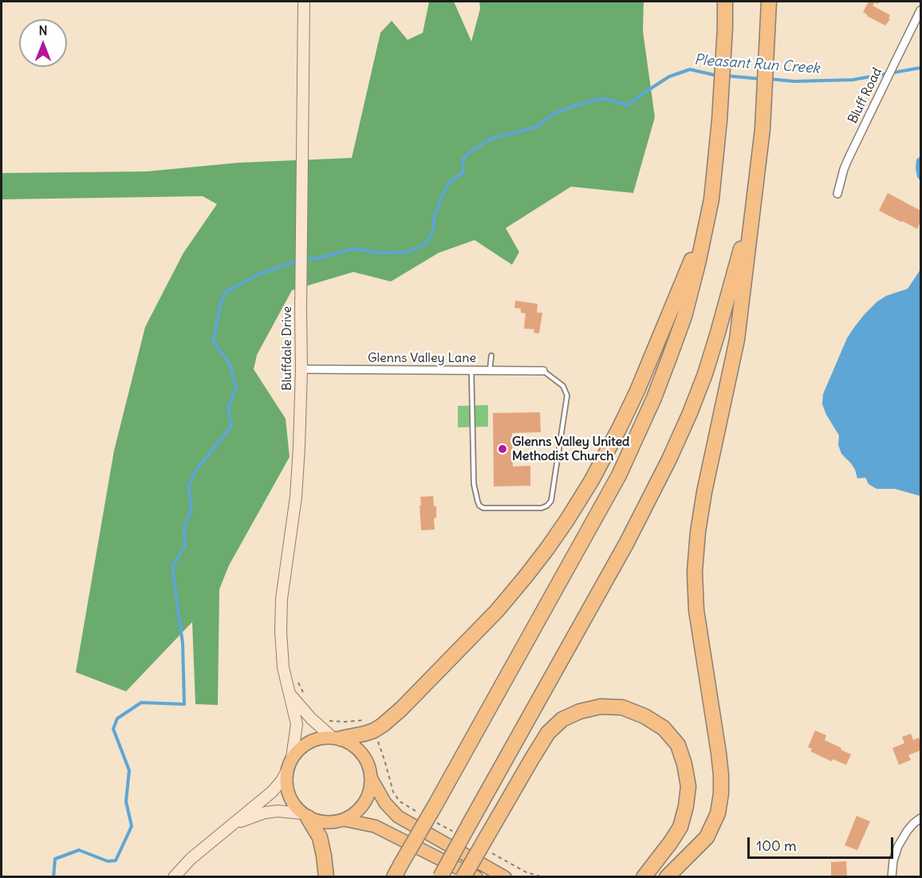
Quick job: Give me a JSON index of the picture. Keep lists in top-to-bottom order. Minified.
{"streets":{"street":["Bluff Road","Bluffdale Drive","Glenns Valley Lane"]},"crossings":[["Bluffdale Drive","Glenns Valley Lane"]],"water":["Pleasant Run Creek"],"places":["Glenns Valley United Methodist Church"],"scale_bar":"100 m","north":"top"}
